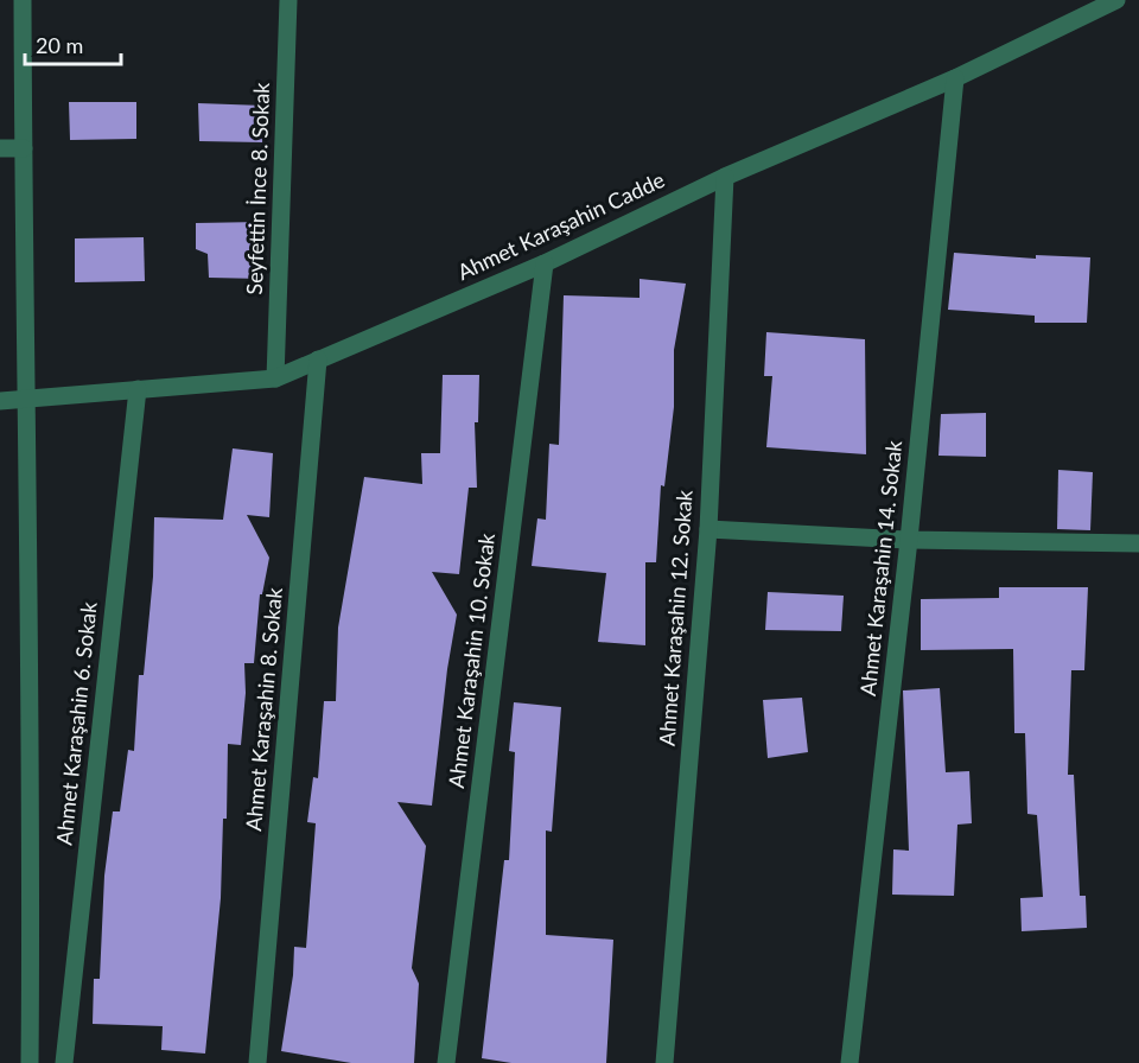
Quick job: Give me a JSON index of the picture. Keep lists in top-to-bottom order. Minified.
{"streets":{"street":["Seyfettin İnce 8. Sokak","Ahmet Karaşahin Cadde","Ahmet Karaşahin 14. Sokak","Ahmet Karaşahin 12. Sokak","Ahmet Karaşahin 10. Sokak","Ahmet Karaşahin 8. Sokak","Ahmet Karaşahin 6. Sokak"]},"crossings":[["Seyfettin İnce 8. Sokak","Ahmet Karaşahin Cadde"],["Ahmet Karaşahin Cadde","Ahmet Karaşahin 14. Sokak"],["Ahmet Karaşahin Cadde","Ahmet Karaşahin 12. Sokak"],["Ahmet Karaşahin Cadde","Ahmet Karaşahin 10. Sokak"],["Ahmet Karaşahin Cadde","Ahmet Karaşahin 8. Sokak"],["Ahmet Karaşahin Cadde","Ahmet Karaşahin 6. Sokak"]],"scale_bar":"20 m"}
